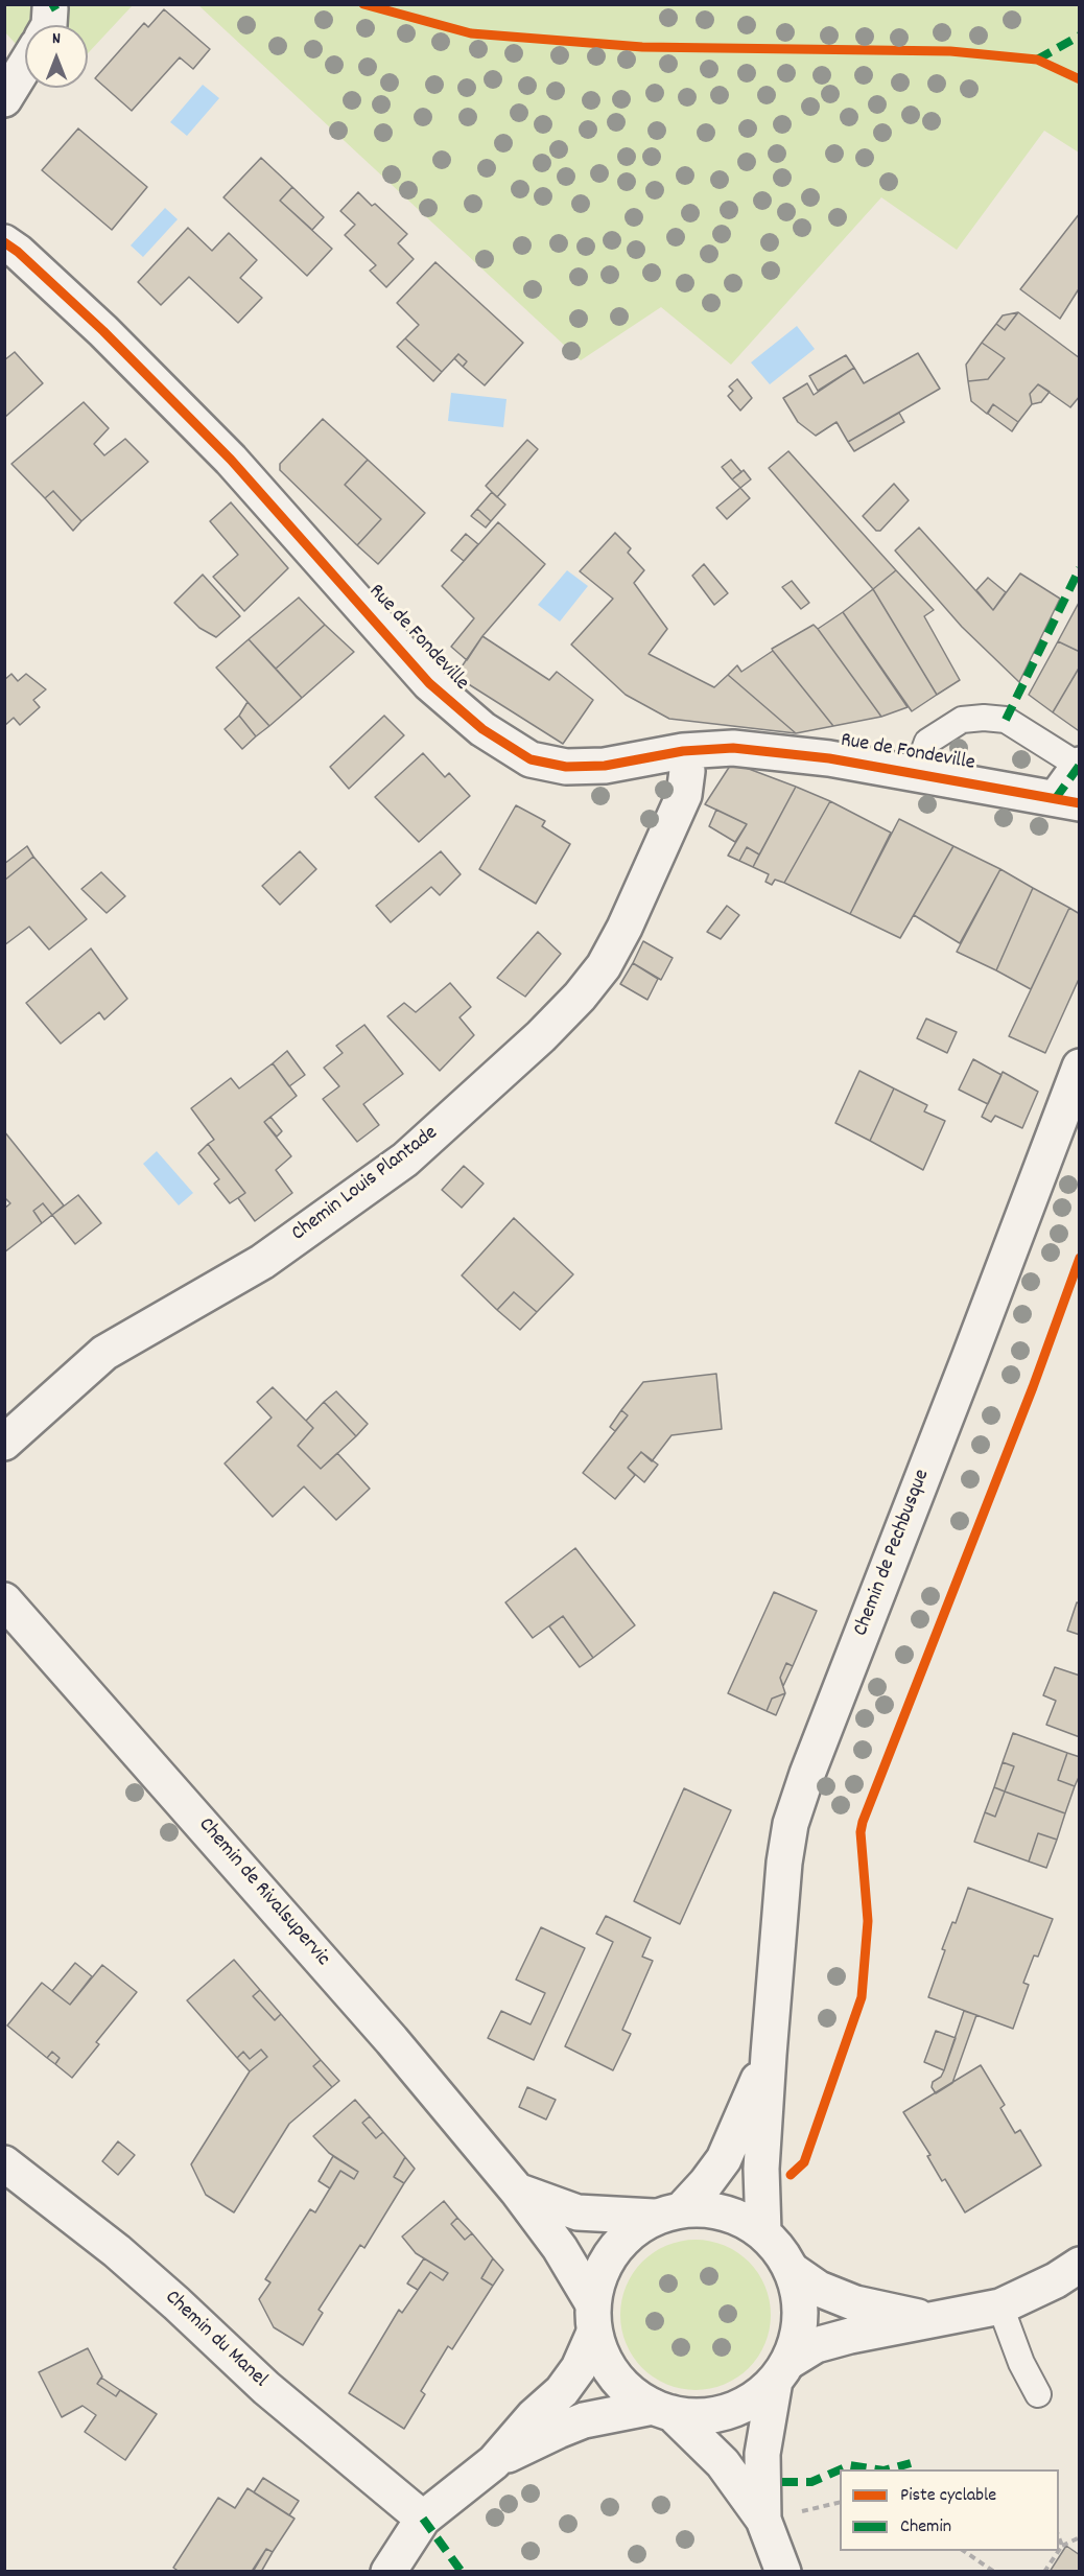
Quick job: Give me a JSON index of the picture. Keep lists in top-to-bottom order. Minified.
{"streets":{"street":["Rue de Fondeville","Chemin Louis Plantade","Chemin de Pechbusque","Chemin de Rivalsupervic","Chemin du Manel"]},"crossings":[["Rue de Fondeville","Chemin Louis Plantade"],["Chemin de Pechbusque","Chemin de Rivalsupervic"]],"legend":["Piste cyclable","Chemin"],"north":"top"}
